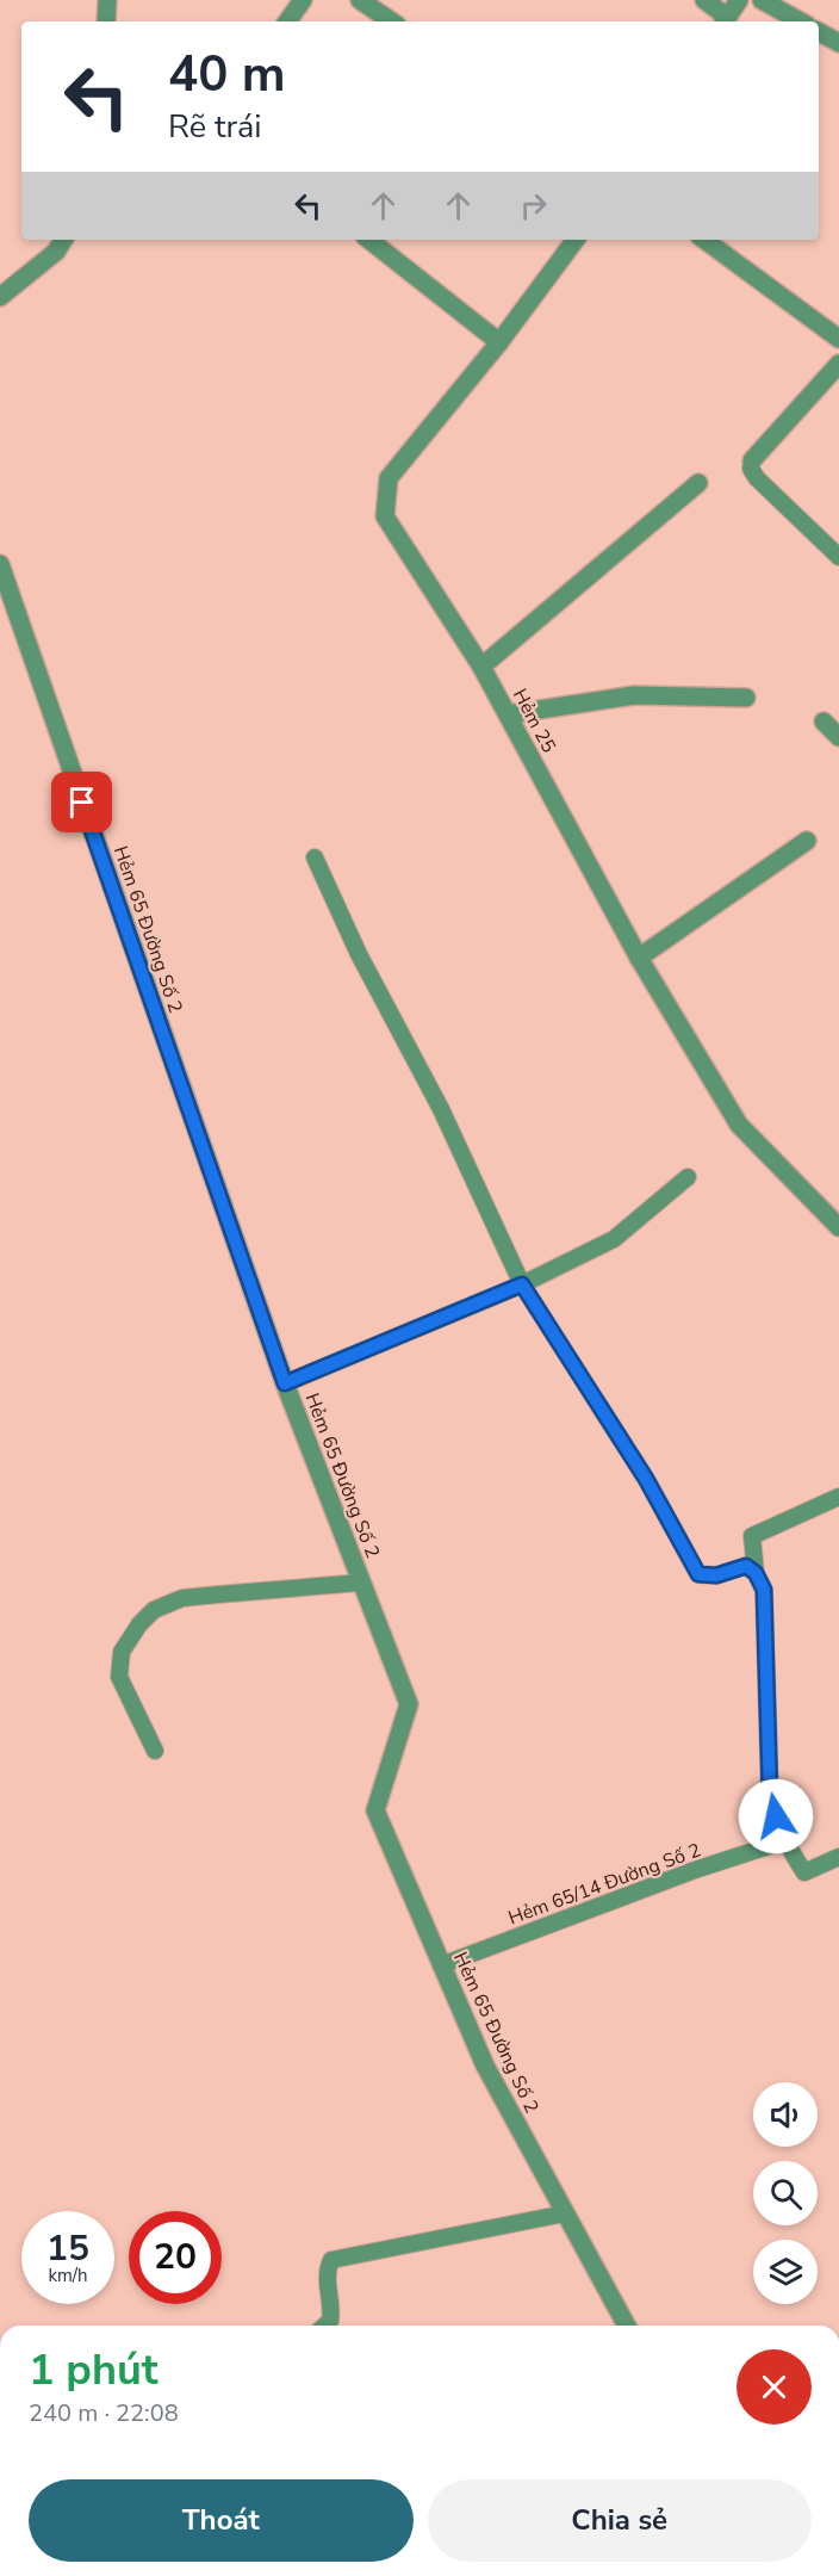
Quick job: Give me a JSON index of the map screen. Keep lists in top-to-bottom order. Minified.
{"streets":{"street":["Hẻm 25","Hẻm 65 Đường Số 2"],"lane":["Hẻm 65/14 Đường Số 2"]},"crossings":[["Hẻm 65 Đường Số 2","Hẻm 65/14 Đường Số 2"]],"page":{"turn":["40 m","Rẽ trái"],"speed":"15 km/h","limit":"20","heading":["1 phút","240 m · 22:08"],"buttons":["Thoát","Chia sẻ"]}}
